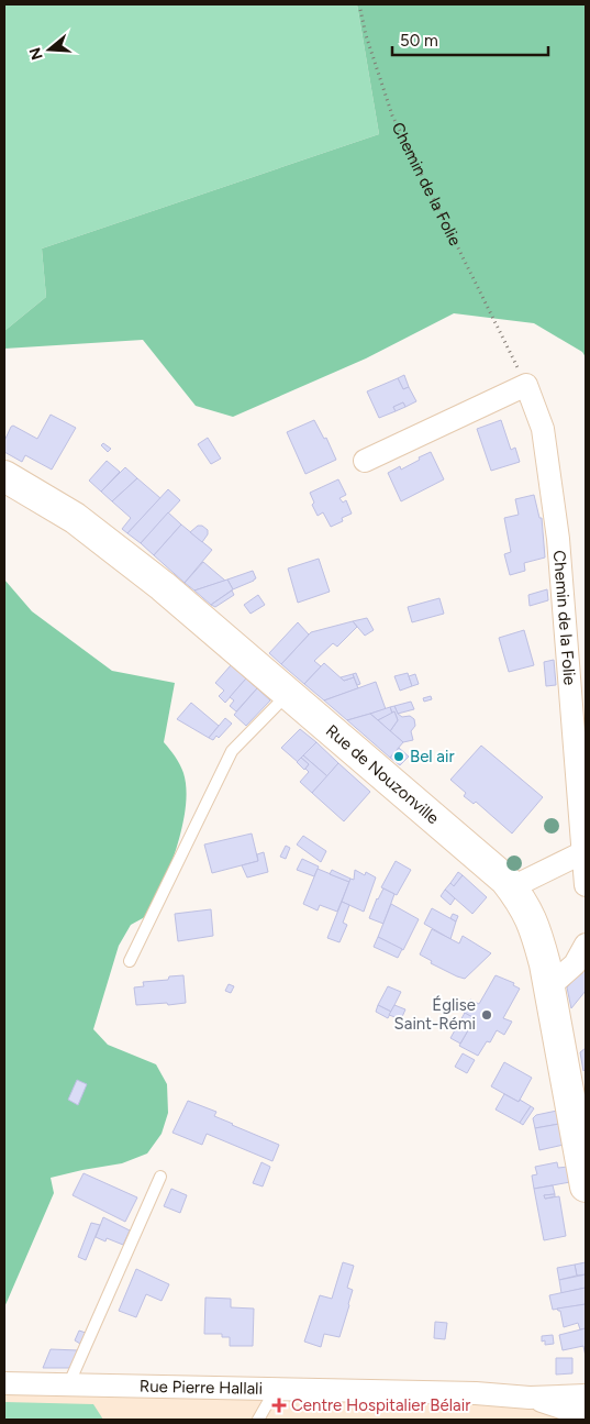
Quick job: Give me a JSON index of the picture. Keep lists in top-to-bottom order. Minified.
{"streets":{"main road":["Rue de Nouzonville"],"street":["Chemin de la Folie","Rue Pierre Hallali"]},"places":{"other":["Bel air","Église Saint-Rémi"],"health":["Centre Hospitalier Bélair"]},"scale_bar":"50 m","north":"left"}
